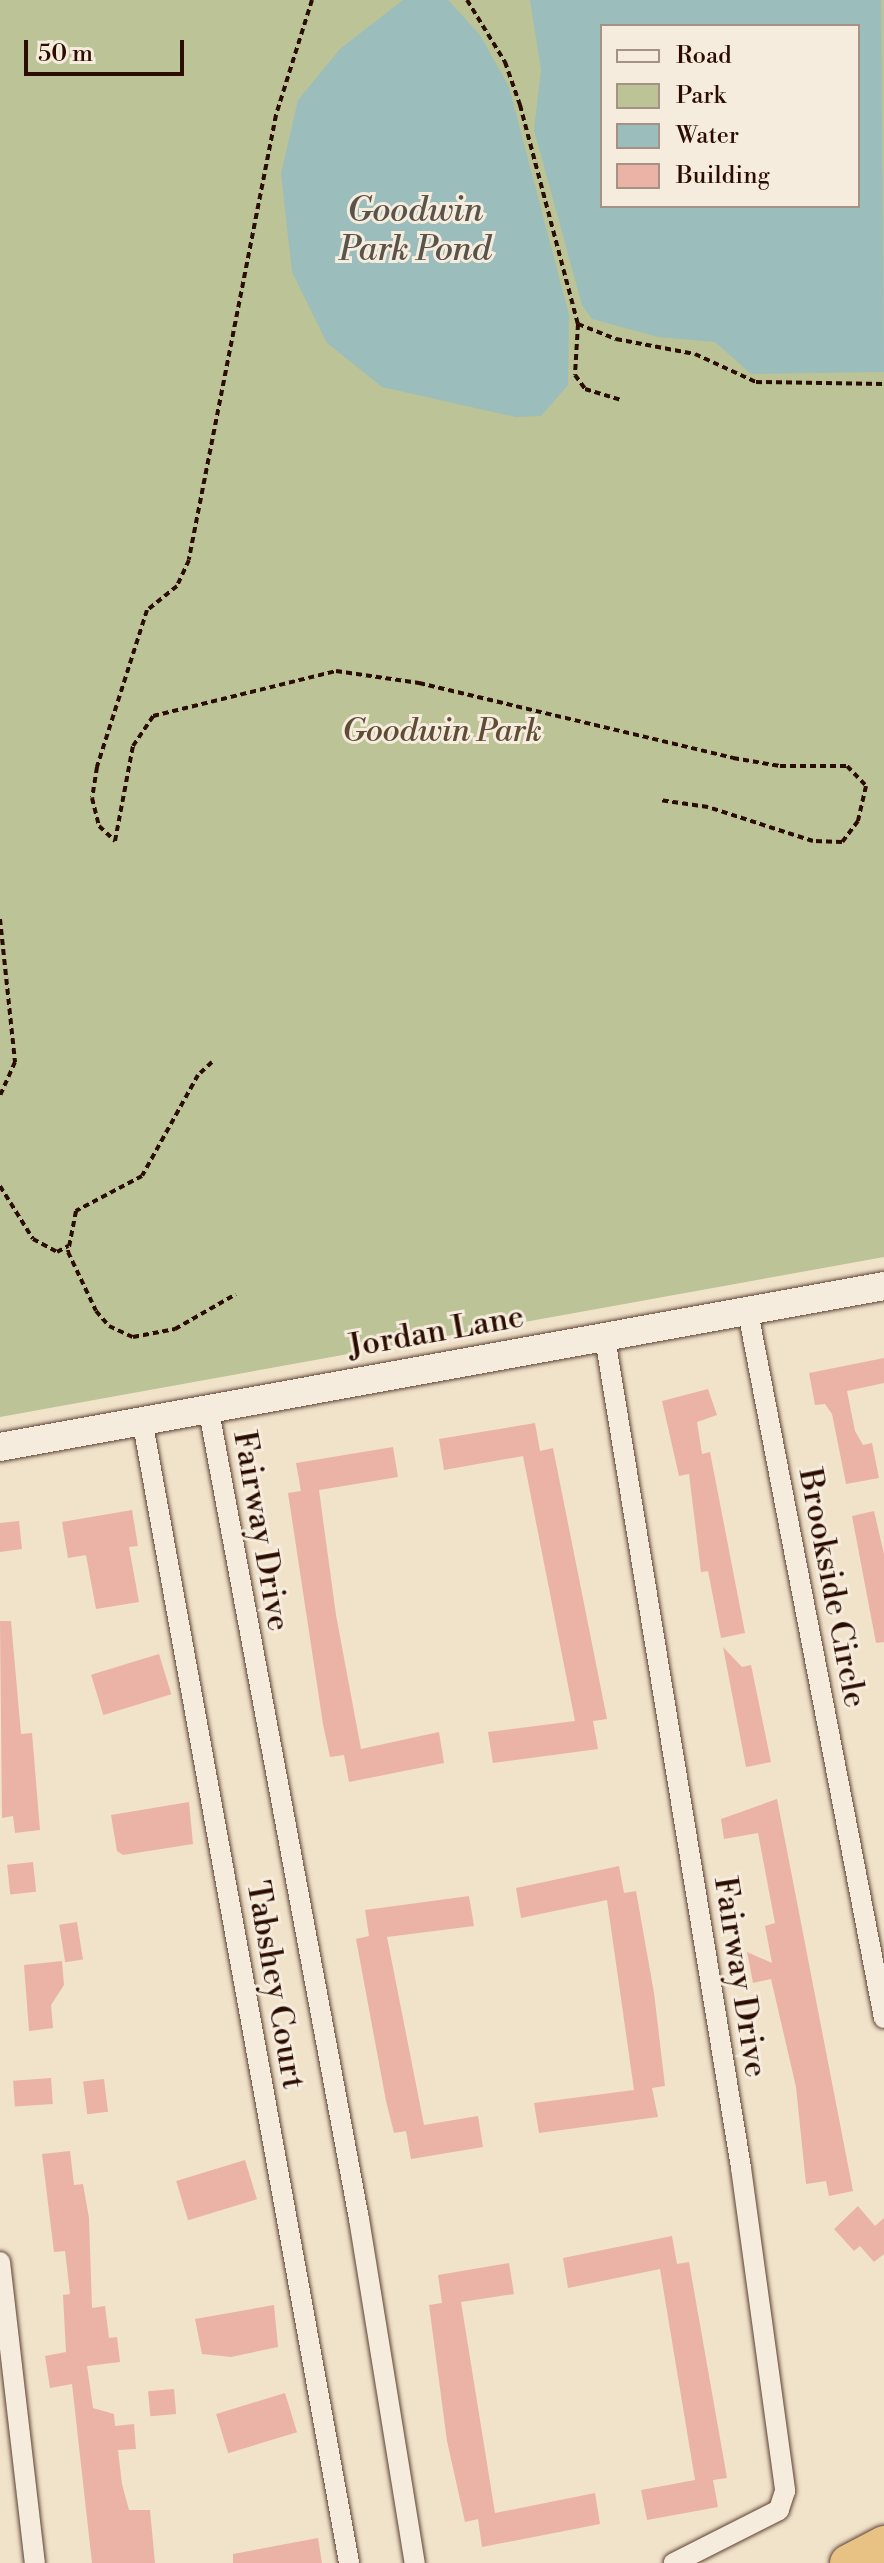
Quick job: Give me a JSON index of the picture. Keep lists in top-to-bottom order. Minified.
{"streets":{"main road":["Jordan Lane"],"street":["Fairway Drive","Brookside Circle","Tabshey Court"]},"crossings":[["Jordan Lane","Fairway Drive"],["Jordan Lane","Brookside Circle"],["Jordan Lane","Tabshey Court"]],"water":["Goodwin Park Pond"],"parks":["Goodwin Park"],"legend":["Road","Park","Water","Building"],"scale_bar":"50 m"}
